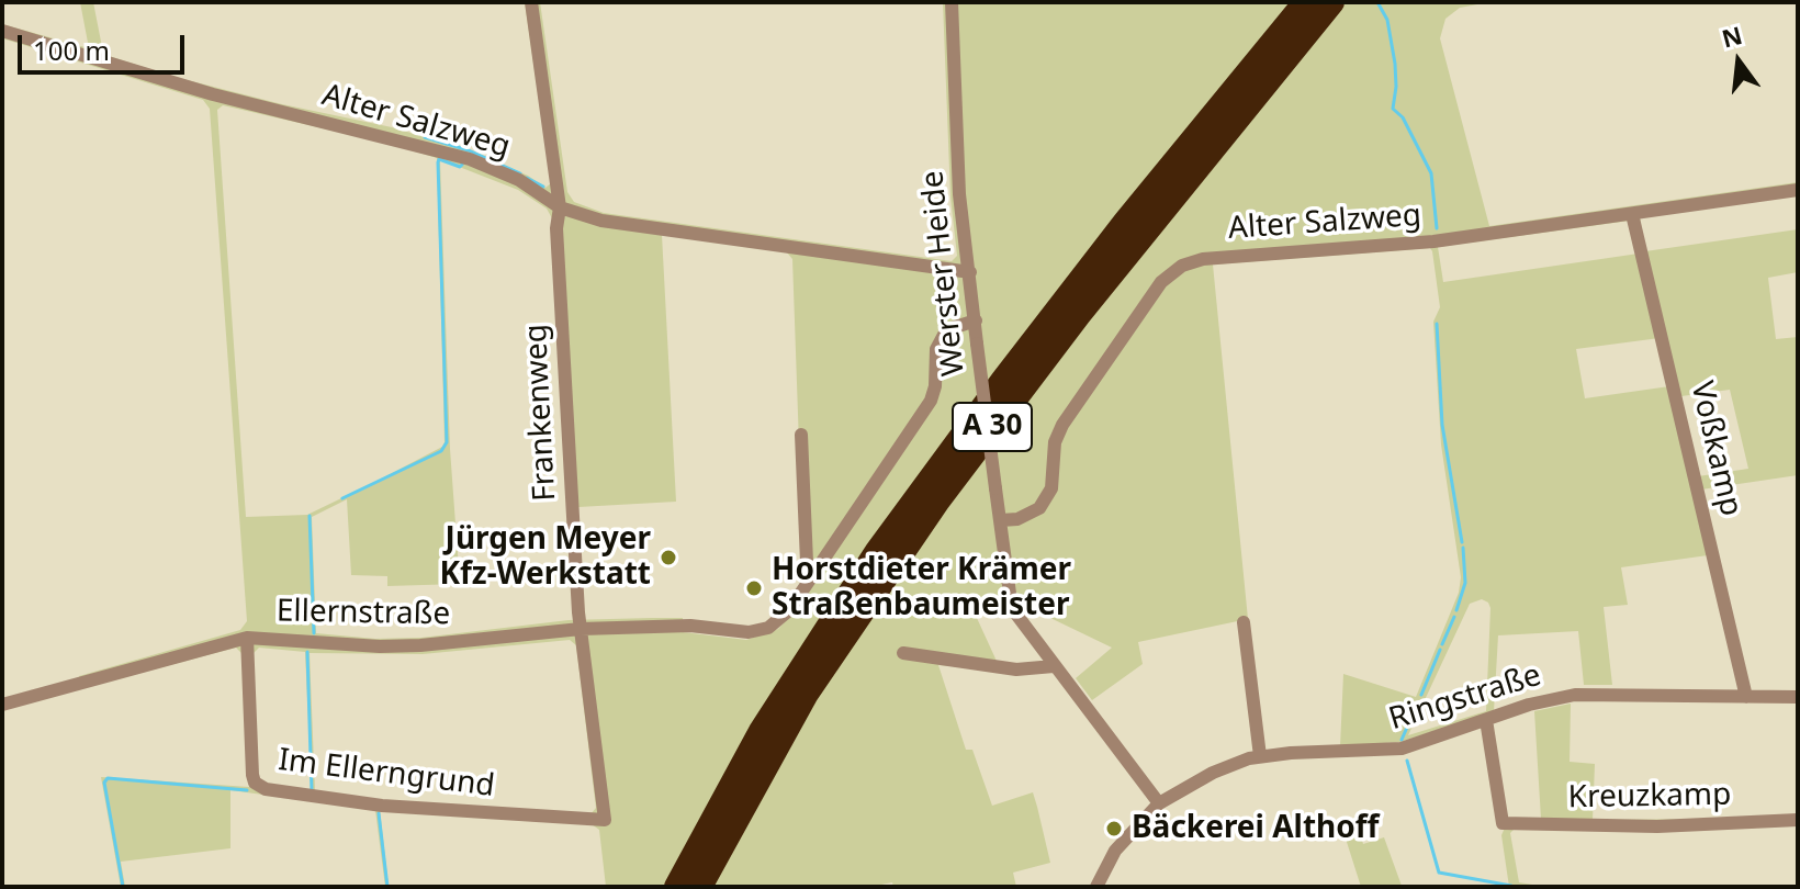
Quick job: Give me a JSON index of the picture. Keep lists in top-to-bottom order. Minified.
{"streets":{"highway":["A 30"],"street":["Alter Salzweg","Werster Heide","Frankenweg","Voßkamp","Ellernstraße","Ringstraße","Im Ellerngrund","Kreuzkamp"]},"crossings":[["Alter Salzweg","Werster Heide"],["Alter Salzweg","Frankenweg"],["Alter Salzweg","Voßkamp"],["Werster Heide","Ellernstraße"],["Werster Heide","Ringstraße"],["Frankenweg","Ellernstraße"],["Frankenweg","Im Ellerngrund"],["Voßkamp","Ringstraße"],["Ellernstraße","Im Ellerngrund"],["Ringstraße","Kreuzkamp"]],"places":["Jürgen Meyer Kfz-Werkstatt","Horstdieter Krämer Straßenbaumeister","Bäckerei Althoff"],"scale_bar":"100 m","north":"top"}
